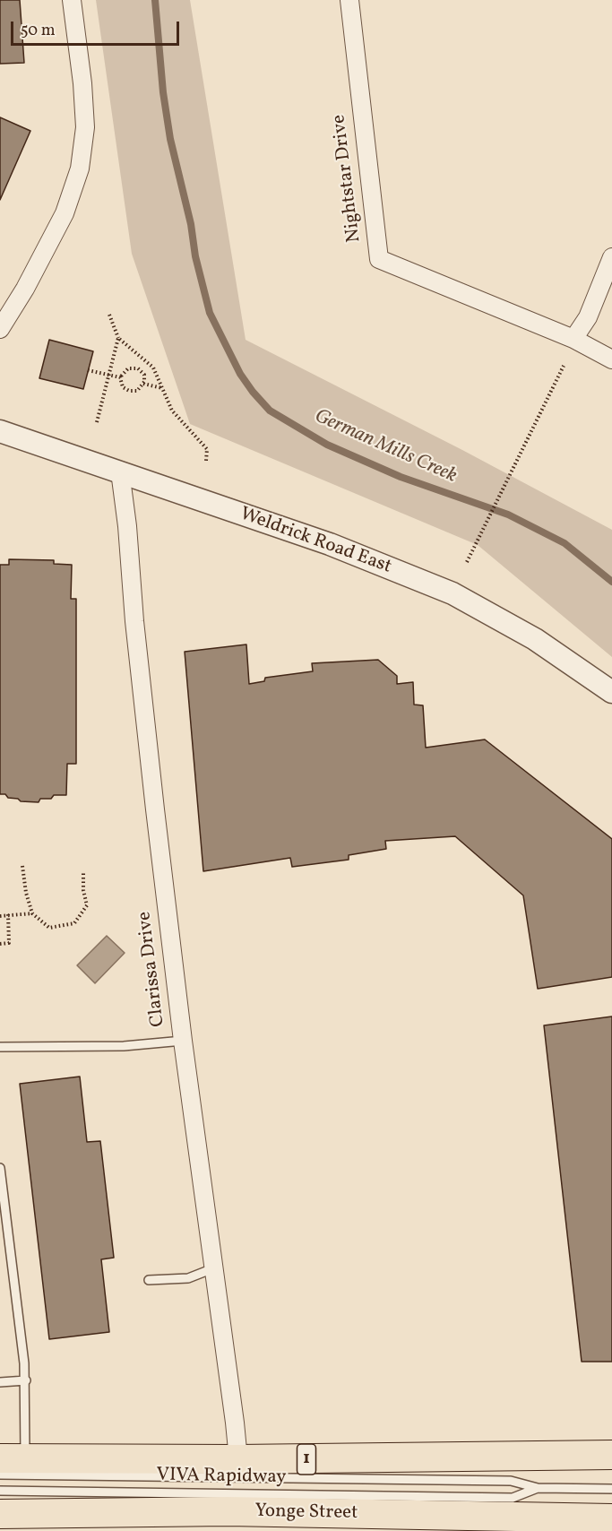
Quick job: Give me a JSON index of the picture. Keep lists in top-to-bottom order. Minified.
{"streets":{"main road":["1","Yonge Street"],"street":["Nightstar Drive","Weldrick Road East","Clarissa Drive"],"lane":["VIVA Rapidway"]},"crossings":[["Weldrick Road East","Clarissa Drive"],["Clarissa Drive","1"]],"water":["German Mills Creek"],"scale_bar":"50 m"}
